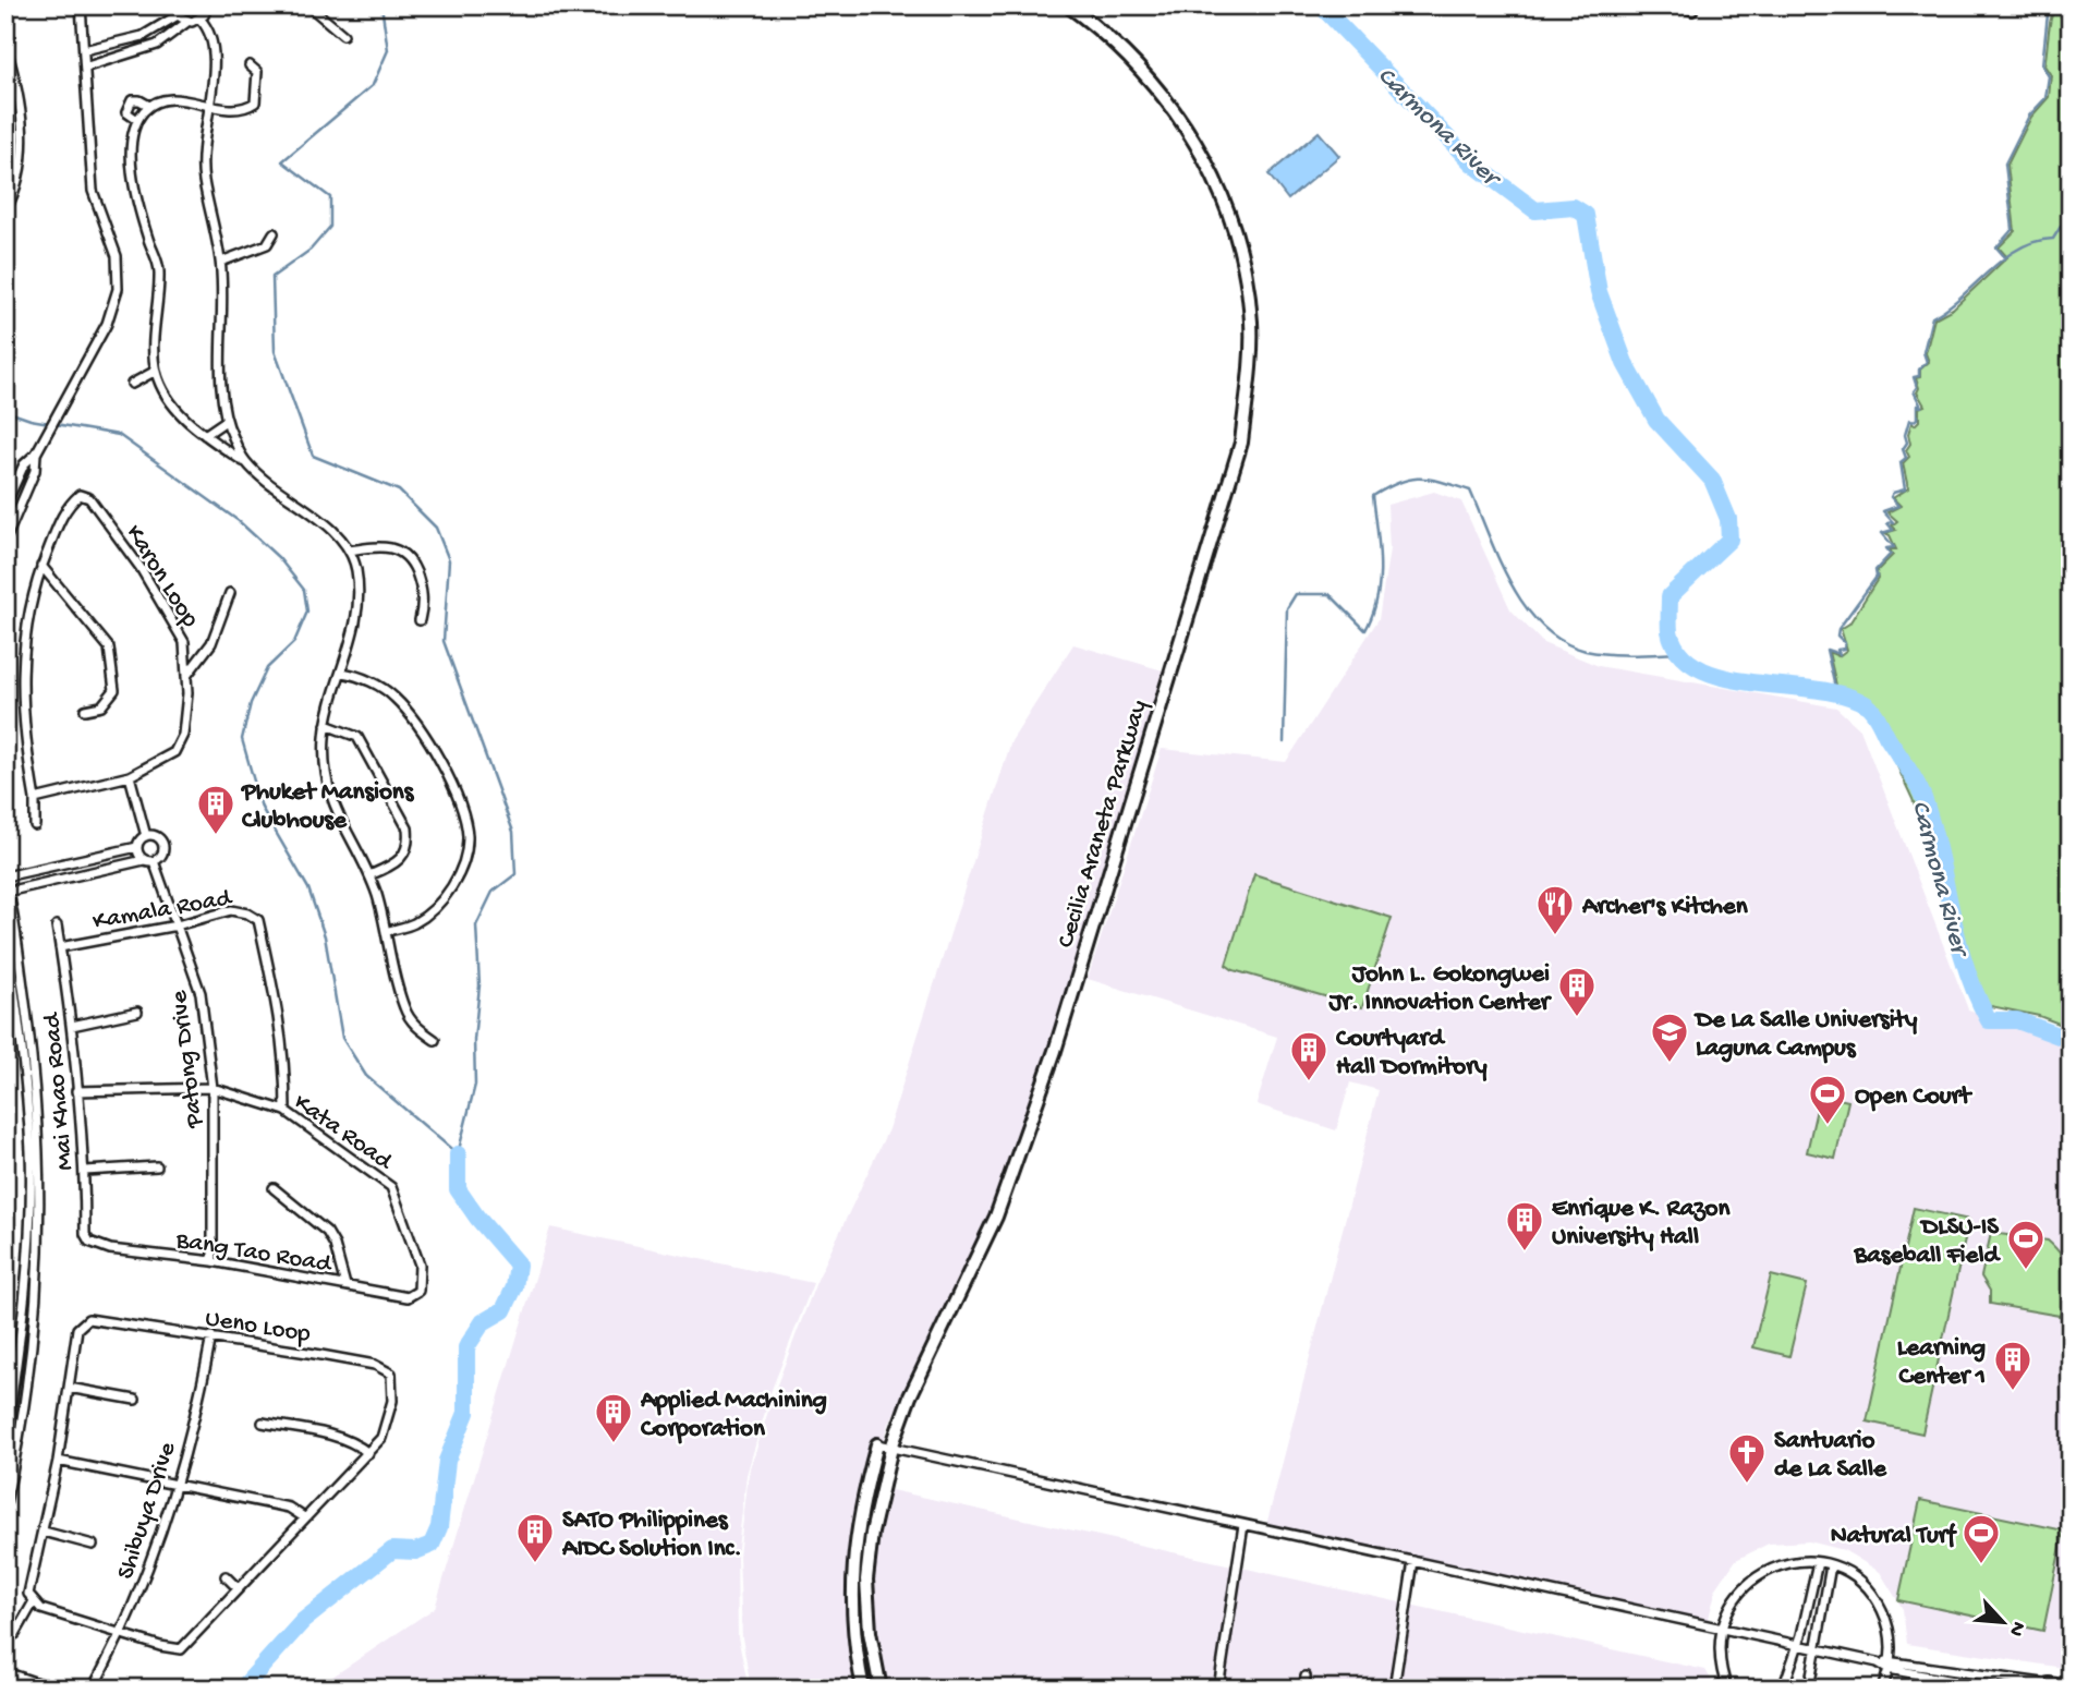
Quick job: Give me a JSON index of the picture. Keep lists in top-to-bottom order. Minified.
{"streets":{"street":["Karon Loop","Cecilia Araneta Parkway","Kamala Road","Patong Drive","Mai Khao Road","Kata Road","Bang Tao Road","Ueno Loop","Shibuya Drive"]},"crossings":[["Kamala Road","Patong Drive"],["Kamala Road","Mai Khao Road"],["Kamala Road","Kata Road"],["Patong Drive","Kata Road"],["Patong Drive","Bang Tao Road"],["Mai Khao Road","Kata Road"],["Mai Khao Road","Bang Tao Road"],["Kata Road","Bang Tao Road"],["Ueno Loop","Shibuya Drive"]],"water":["Carmona River"],"places":{"building":["Phuket Mansions Clubhouse","John L. Gokongwei Jr. Innovation Center","Courtyard Hall Dormitory","Enrique K. Razon University Hall","Learning Center 1","Applied Machining Corporation","SATO Philippines AIDC Solution Inc."],"restaurant":["Archer's Kitchen"],"school or university":["De La Salle University Laguna Campus"],"sports":["Open Court","DLSU-IS Baseball Field","Natural Turf"],"church":["Santuario de La Salle"]},"north":"bottom right"}
